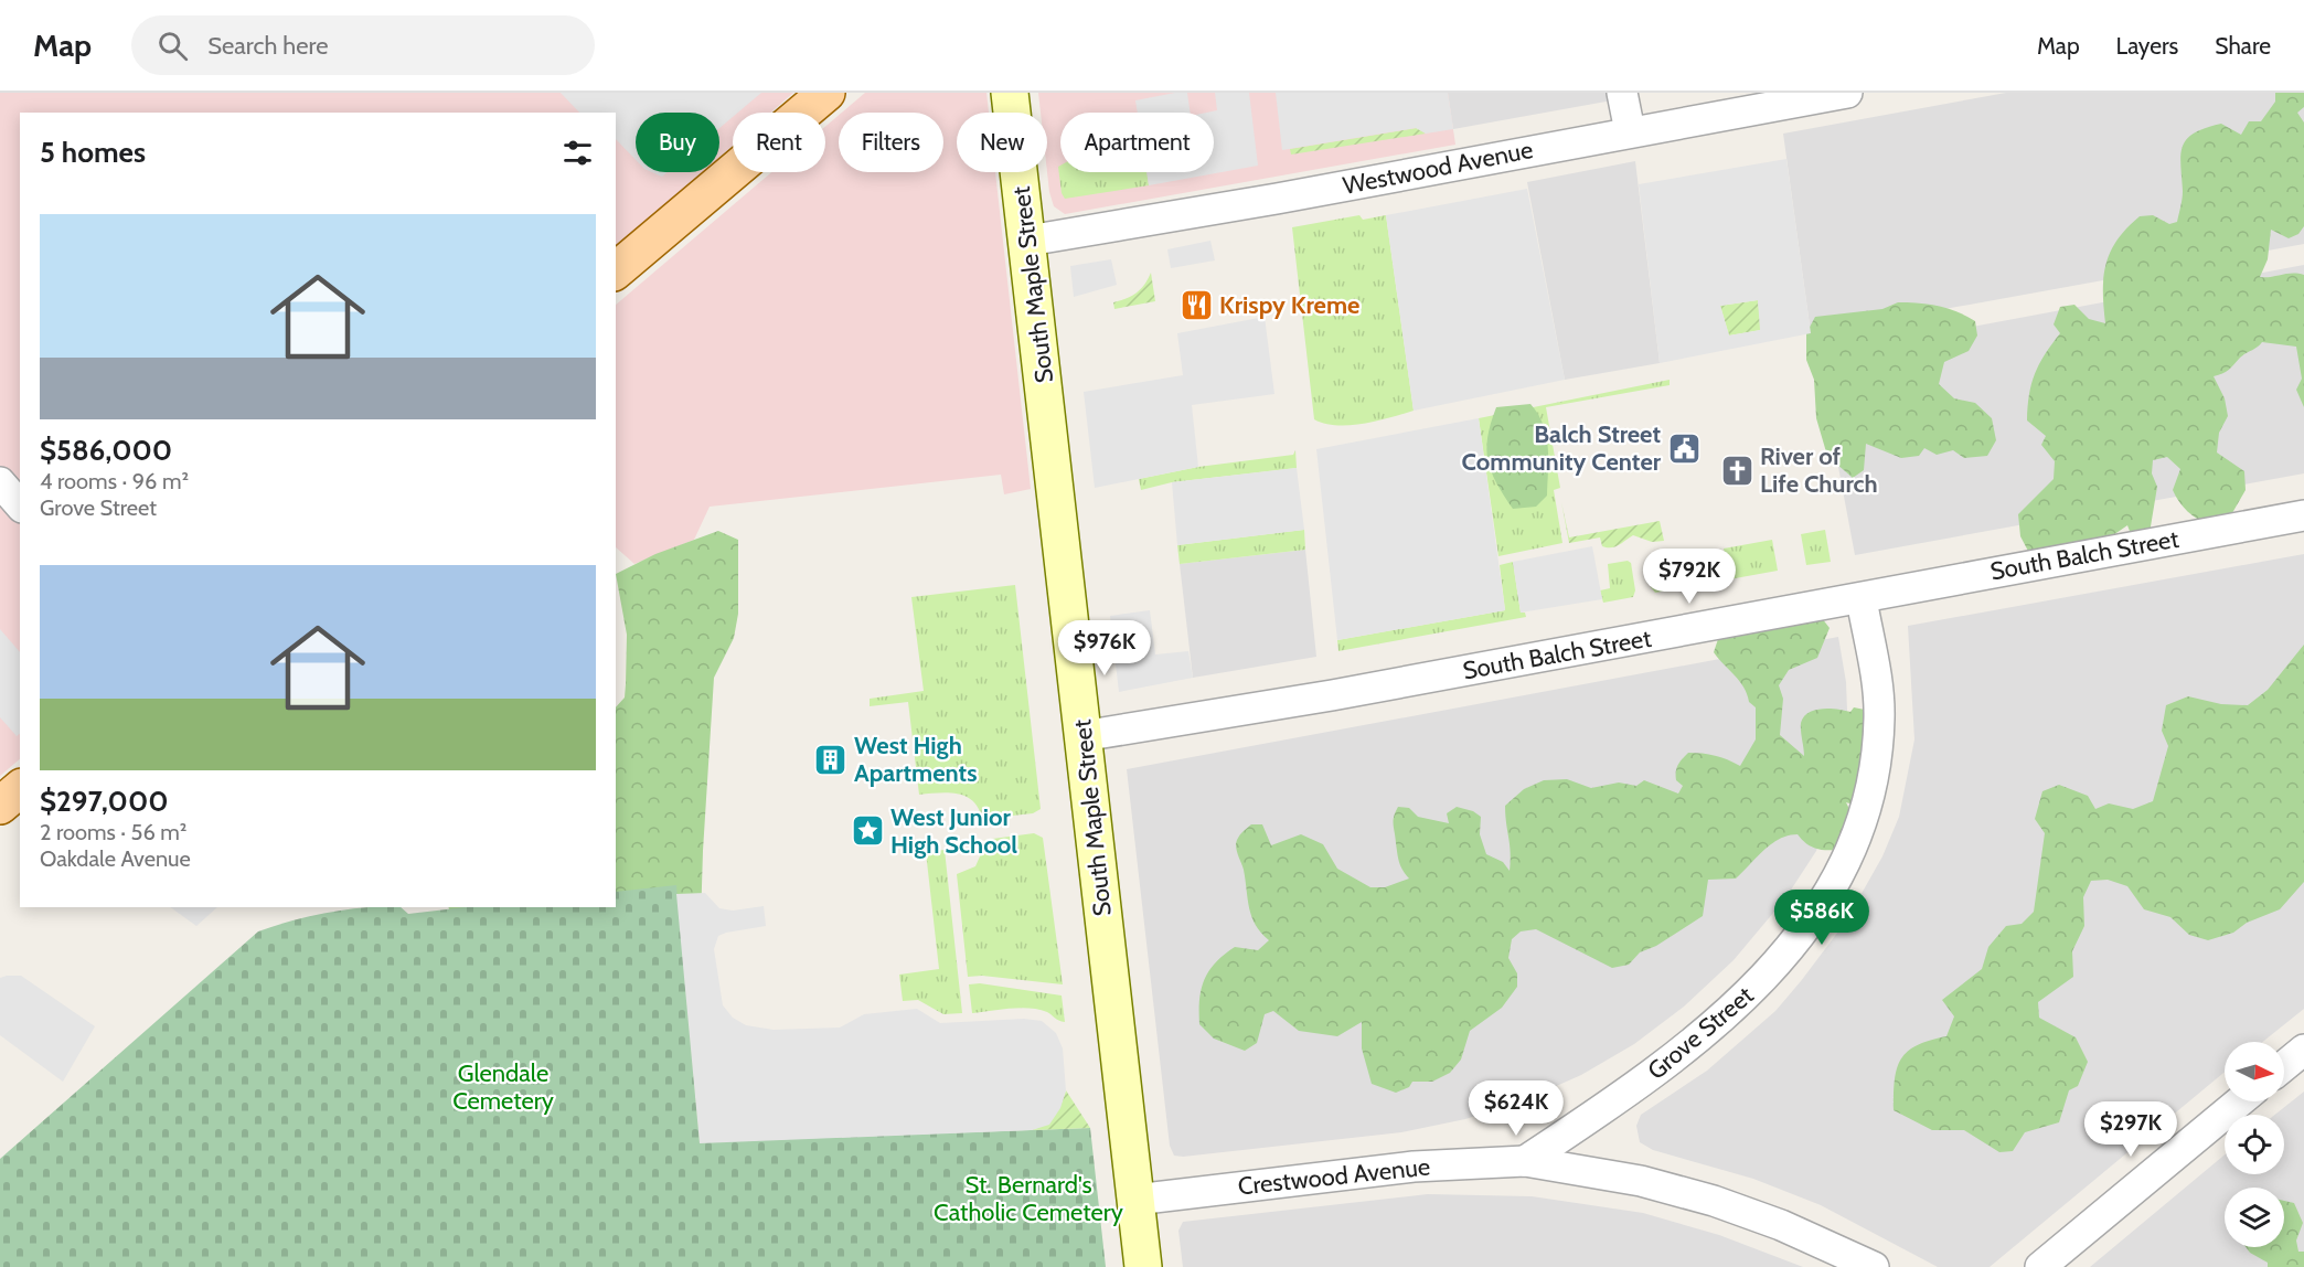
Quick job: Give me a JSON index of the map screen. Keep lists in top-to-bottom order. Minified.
{"streets":{"main road":["South Maple Street"],"street":["Westwood Avenue","South Balch Street","Grove Street","Crestwood Avenue"]},"crossings":[["Westwood Avenue","South Maple Street"],["South Maple Street","South Balch Street"],["South Maple Street","Crestwood Avenue"],["South Balch Street","Grove Street"],["Grove Street","Crestwood Avenue"]],"parks":["Glendale Cemetery","St. Bernard's Catholic Cemetery"],"places":{"restaurant":["Krispy Kreme"],"public building":["Balch Street Community Center"],"church":["River of Life Church"],"building":["West High Apartments"],"place":["West Junior High School"]},"north":"right","page":{"header":"Map","search":"Search here","nav":["Map","Layers","Share"],"chip":["Buy","Rent","Filters","New","Apartment"],"heading":"5 homes","list":[{"name":"$586,000","note":"4 rooms · 96 m² · Grove Street"},{"name":"$297,000","note":"2 rooms · 56 m² · Oakdale Avenue"}],"price":["$792K","$976K","$586K","$624K","$297K"]}}
